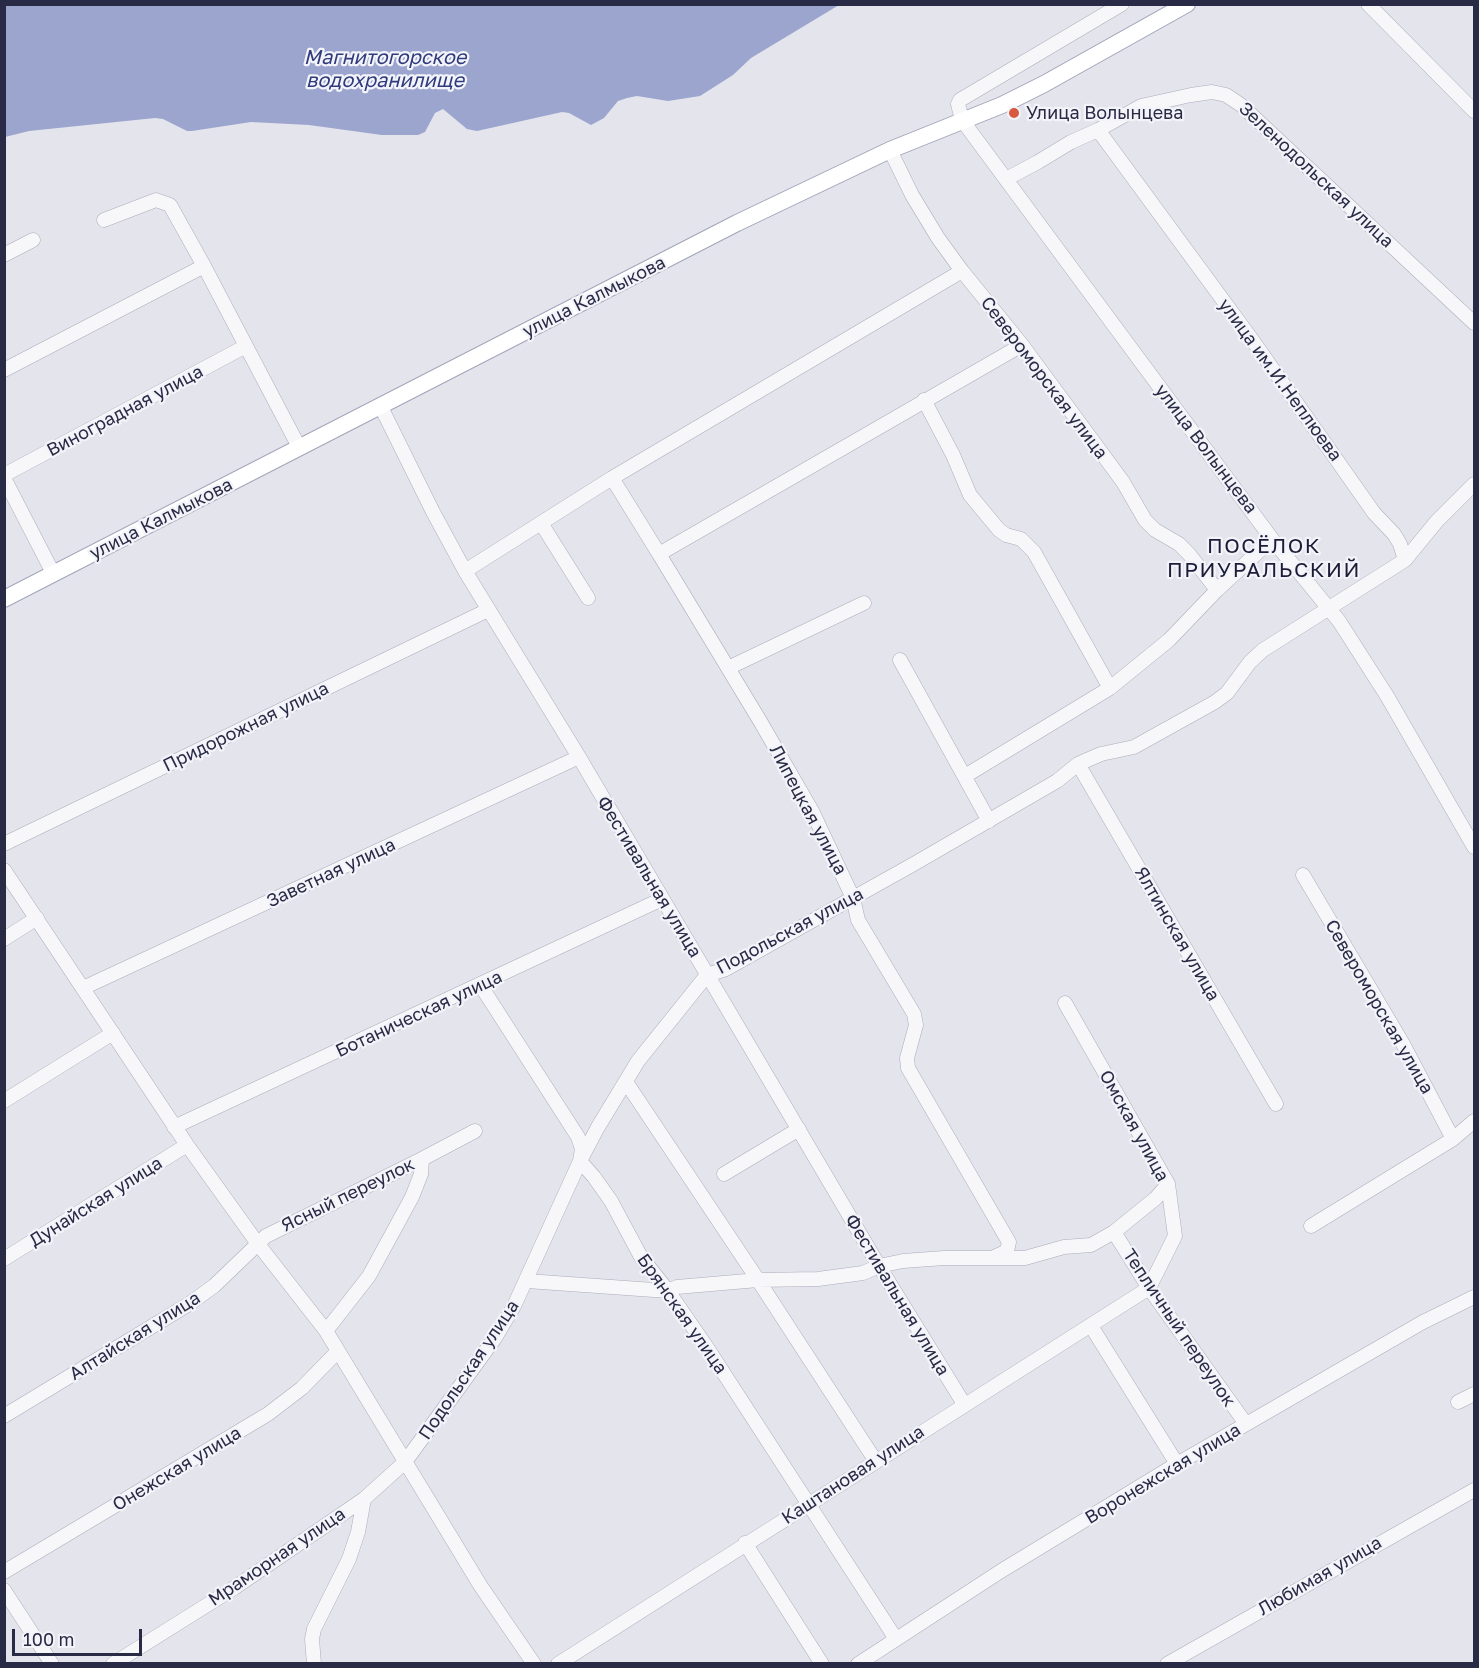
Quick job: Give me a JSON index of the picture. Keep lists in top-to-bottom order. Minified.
{"streets":{"main road":["улица Калмыкова"],"street":["Зеленодольская улица","Североморская улица","улица им.И.Неплюева","Виноградная улица","улица Волынцева","Придорожная улица","Липецкая улица","Заветная улица","Фестивальная улица","Подольская улица","Ялтинская улица","Ботаническая улица","Омская улица","Ясный переулок","Дунайская улица","Брянская улица","Тепличный переулок","Алтайская улица","Онежская улица","Воронежская улица","Каштановая улица","Мраморная улица","Любимая улица"]},"crossings":[["Зеленодольская улица","улица им.И.Неплюева"],["Зеленодольская улица","улица Волынцева"],["улица Калмыкова","Североморская улица"],["улица Калмыкова","улица Волынцева"],["улица Калмыкова","Фестивальная улица"],["улица Волынцева","Подольская улица"],["Придорожная улица","Фестивальная улица"],["Липецкая улица","Подольская улица"],["Заветная улица","Фестивальная улица"],["Фестивальная улица","Подольская улица"],["Фестивальная улица","Ботаническая улица"],["Фестивальная улица","Каштановая улица"],["Подольская улица","Ялтинская улица"],["Подольская улица","Брянская улица"],["Подольская улица","Мраморная улица"],["Ботаническая улица","Брянская улица"],["Омская улица","Тепличный переулок"],["Омская улица","Каштановая улица"],["Ясный переулок","Алтайская улица"],["Брянская улица","Воронежская улица"],["Брянская улица","Каштановая улица"],["Тепличный переулок","Воронежская улица"],["Тепличный переулок","Каштановая улица"]],"districts":["ПОСЁЛОК ПРИУРАЛЬСКИЙ"],"water":["Магнитогорское водохранилище"],"places":["Улица Волынцева"],"scale_bar":"100 m"}
